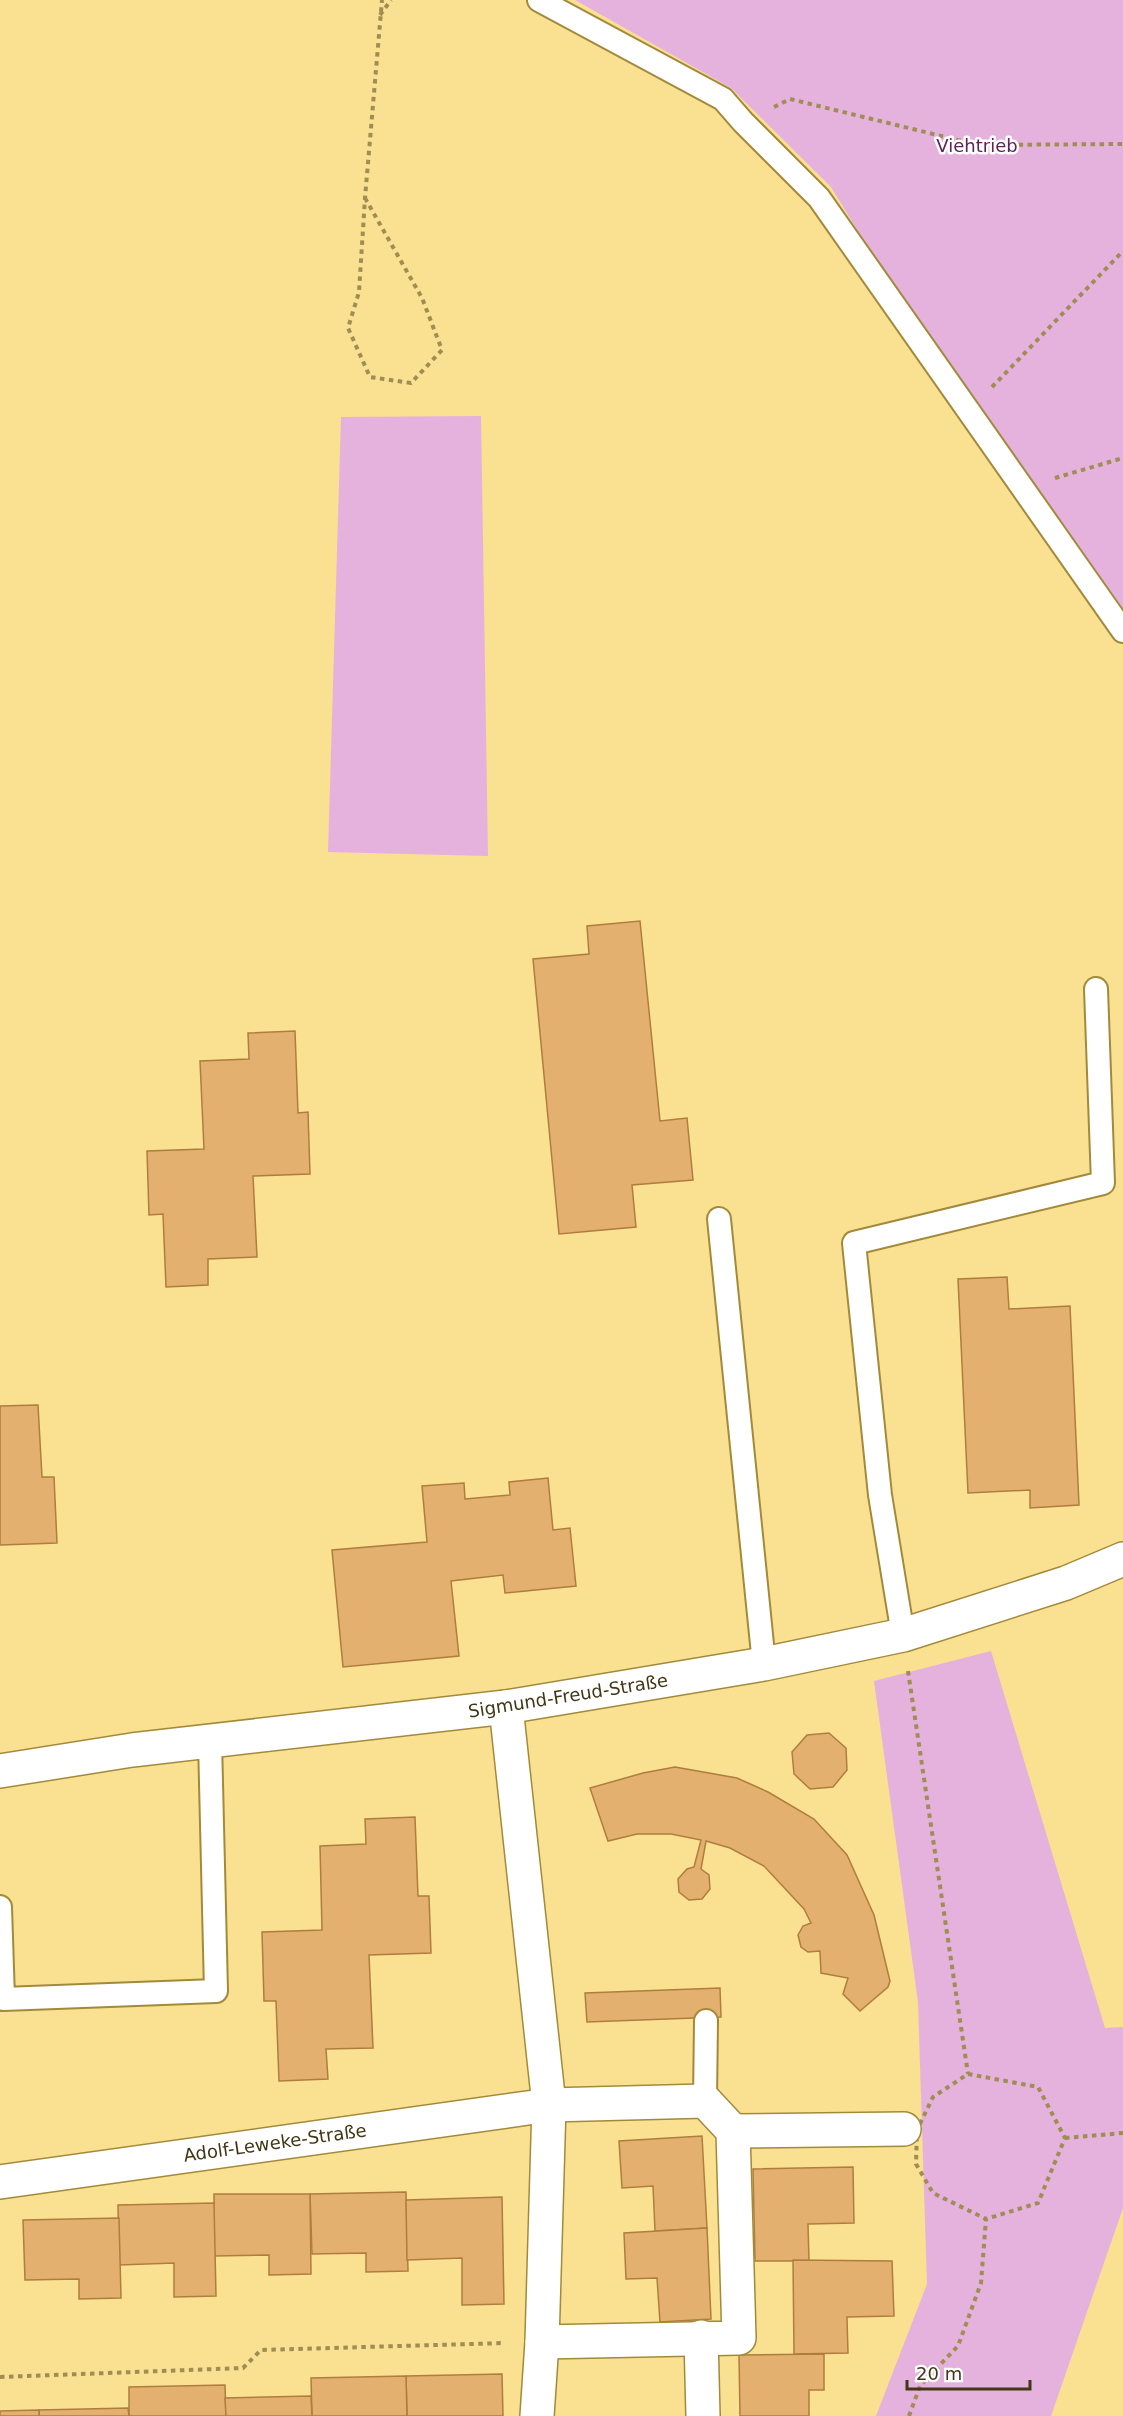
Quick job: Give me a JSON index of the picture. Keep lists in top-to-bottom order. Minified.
{"streets":{"street":["Sigmund-Freud-Straße","Adolf-Leweke-Straße"]},"parks":["Viehtrieb"],"scale_bar":"20 m"}
